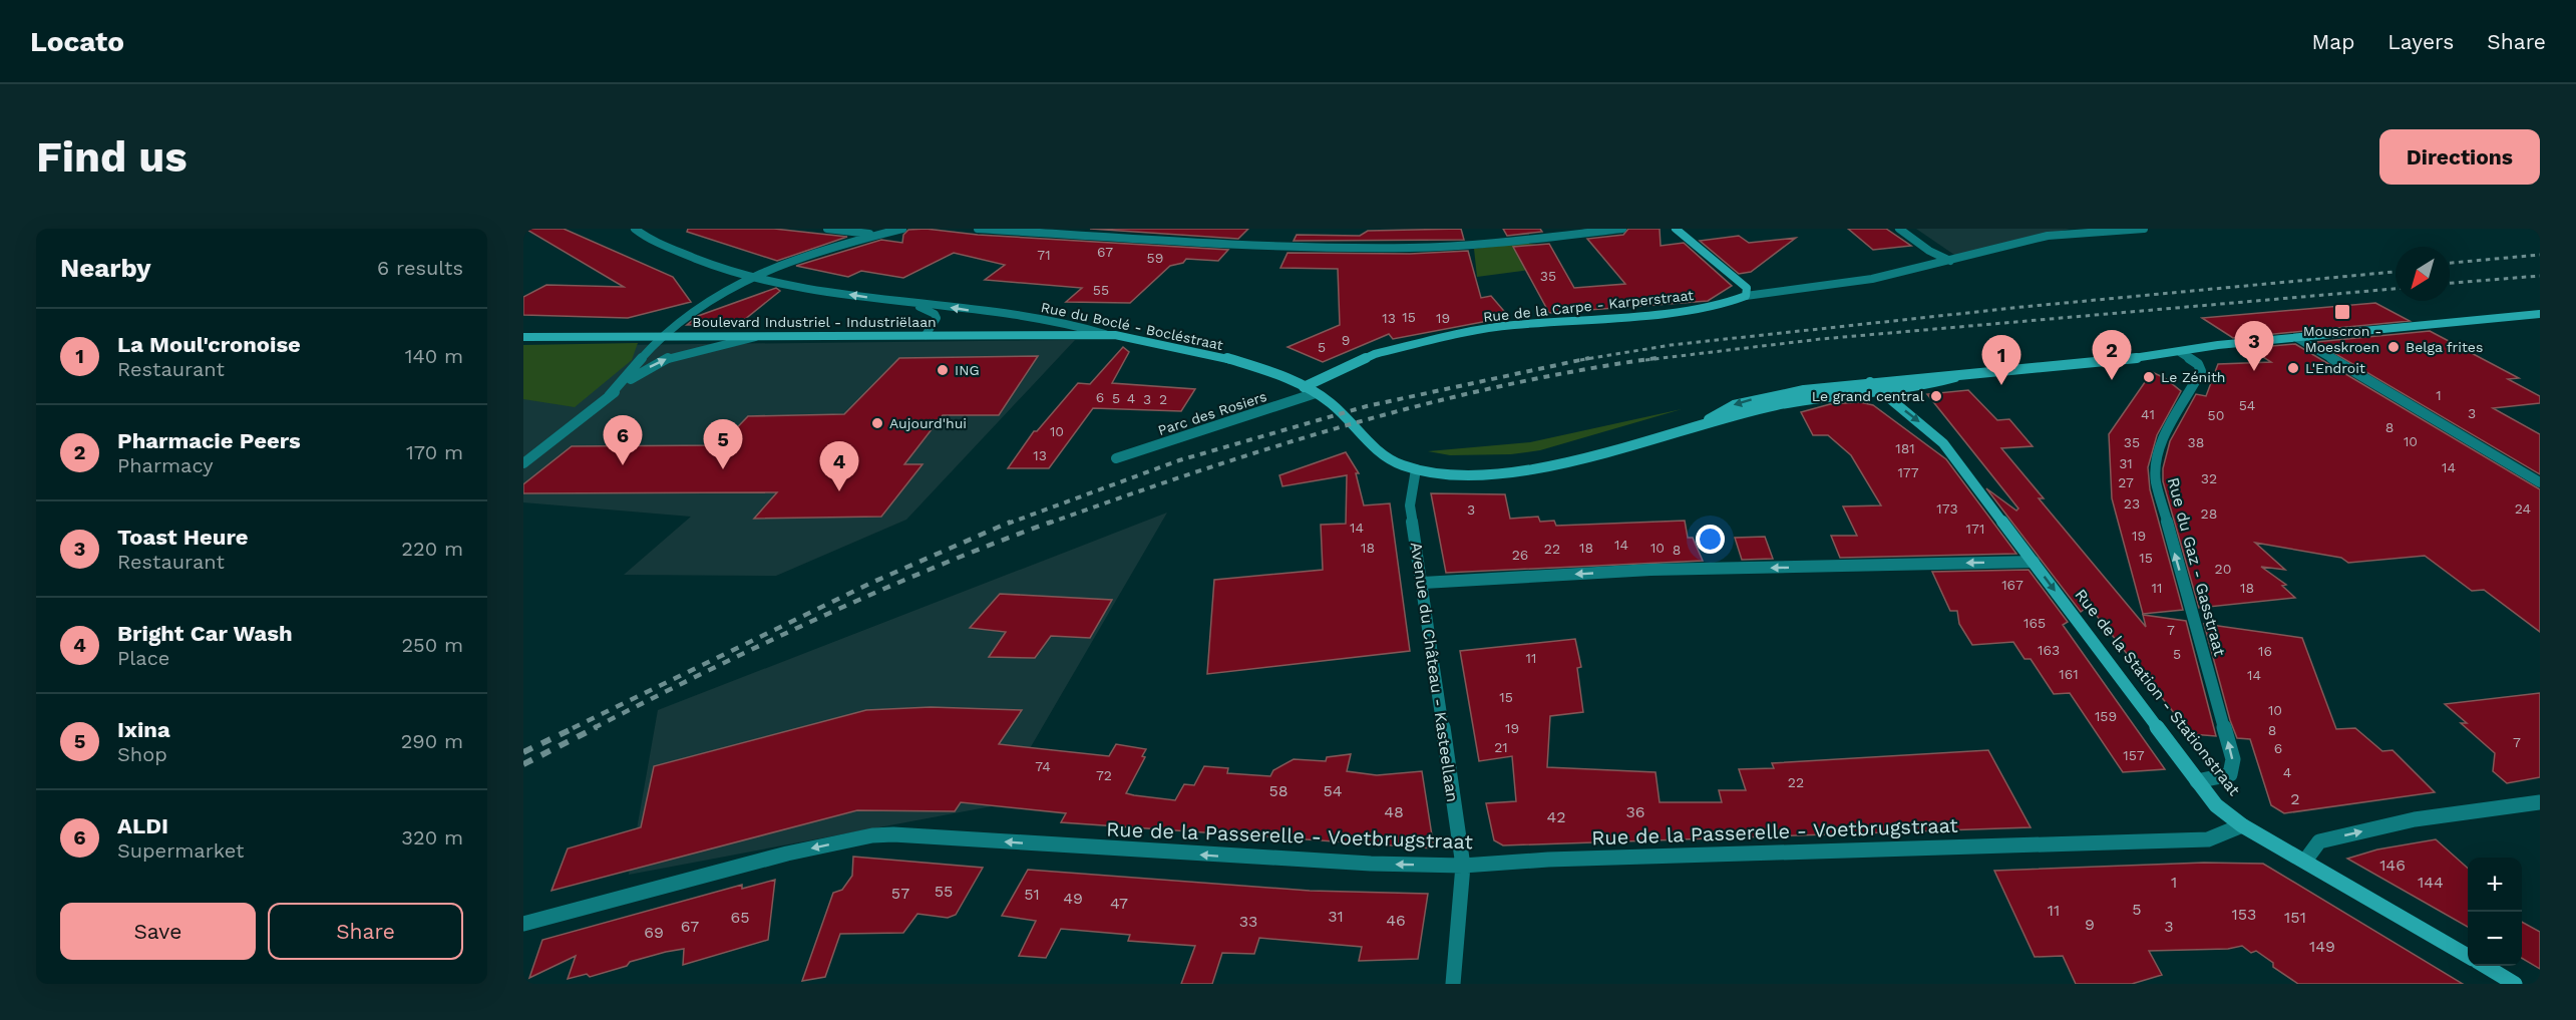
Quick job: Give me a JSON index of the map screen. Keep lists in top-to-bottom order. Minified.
{"streets":{"main road":["Rue de la Carpe - Karperstraat","Boulevard Industriel - Industriëlaan","Rue du Boclé - Bocléstraat","Rue de la Station - Stationstraat"],"street":["Parc des Rosiers","Rue du Gaz - Gasstraat","Avenue du Château - Kasteellaan","Rue de la Passerelle - Voetbrugstraat"]},"crossings":[["Rue de la Carpe - Karperstraat","Rue du Boclé - Bocléstraat"],["Boulevard Industriel - Industriëlaan","Rue du Boclé - Bocléstraat"],["Rue du Boclé - Bocléstraat","Parc des Rosiers"],["Rue du Boclé - Bocléstraat","Rue du Gaz - Gasstraat"],["Rue du Boclé - Bocléstraat","Avenue du Château - Kasteellaan"],["Rue du Boclé - Bocléstraat","Rue de la Station - Stationstraat"],["Rue du Gaz - Gasstraat","Rue de la Station - Stationstraat"],["Avenue du Château - Kasteellaan","Rue de la Passerelle - Voetbrugstraat"],["Rue de la Station - Stationstraat","Rue de la Passerelle - Voetbrugstraat"]],"one_way":["Rue du Gaz - Gasstraat","Rue de la Station - Stationstraat","Rue de la Passerelle - Voetbrugstraat"],"places":{"transit":["Mouscron - Moeskroen"],"other":["Belga frites","L'Endroit","ING","Le Zénith","Le grand central","Aujourd'hui"]},"house_numbers":["67","71","59","35","55","15","13","19","9","5","1","6","5","4","3","2","54","3","41","50","8","10","10","35","38","181","13","31","14","177","32","27","23","173","24","3","28","14","171","19","14","18","18","10","22","8","26","15","20","167","11","18","165","7","163","16","5","11","161","14","15","10","159","19","8","7","21","6","157","74","4","72","22","58","54","2","48","36","42","146","1","144","55","57","51","49","47","5","11","153","31","65","151","46","33","9","67","3","69","149"],"north":"bottom left","page":{"header":"Locato","nav":["Map","Layers","Share"],"buttons":["Directions",["Save","Share"]],"title":"Find us","heading":["Nearby","6 results"],"list":[{"mark":"1","name":"La Moul'cronoise","note":"Restaurant","value":"140 m"},{"mark":"2","name":"Pharmacie Peers","note":"Pharmacy","value":"170 m"},{"mark":"3","name":"Toast Heure","note":"Restaurant","value":"220 m"},{"mark":"4","name":"Bright Car Wash","note":"Place","value":"250 m"},{"mark":"5","name":"Ixina","note":"Shop","value":"290 m"},{"mark":"6","name":"ALDI","note":"Supermarket","value":"320 m"}],"pins":["3","2","1","6","5","4"],"map_buttons":["+","−"]}}
